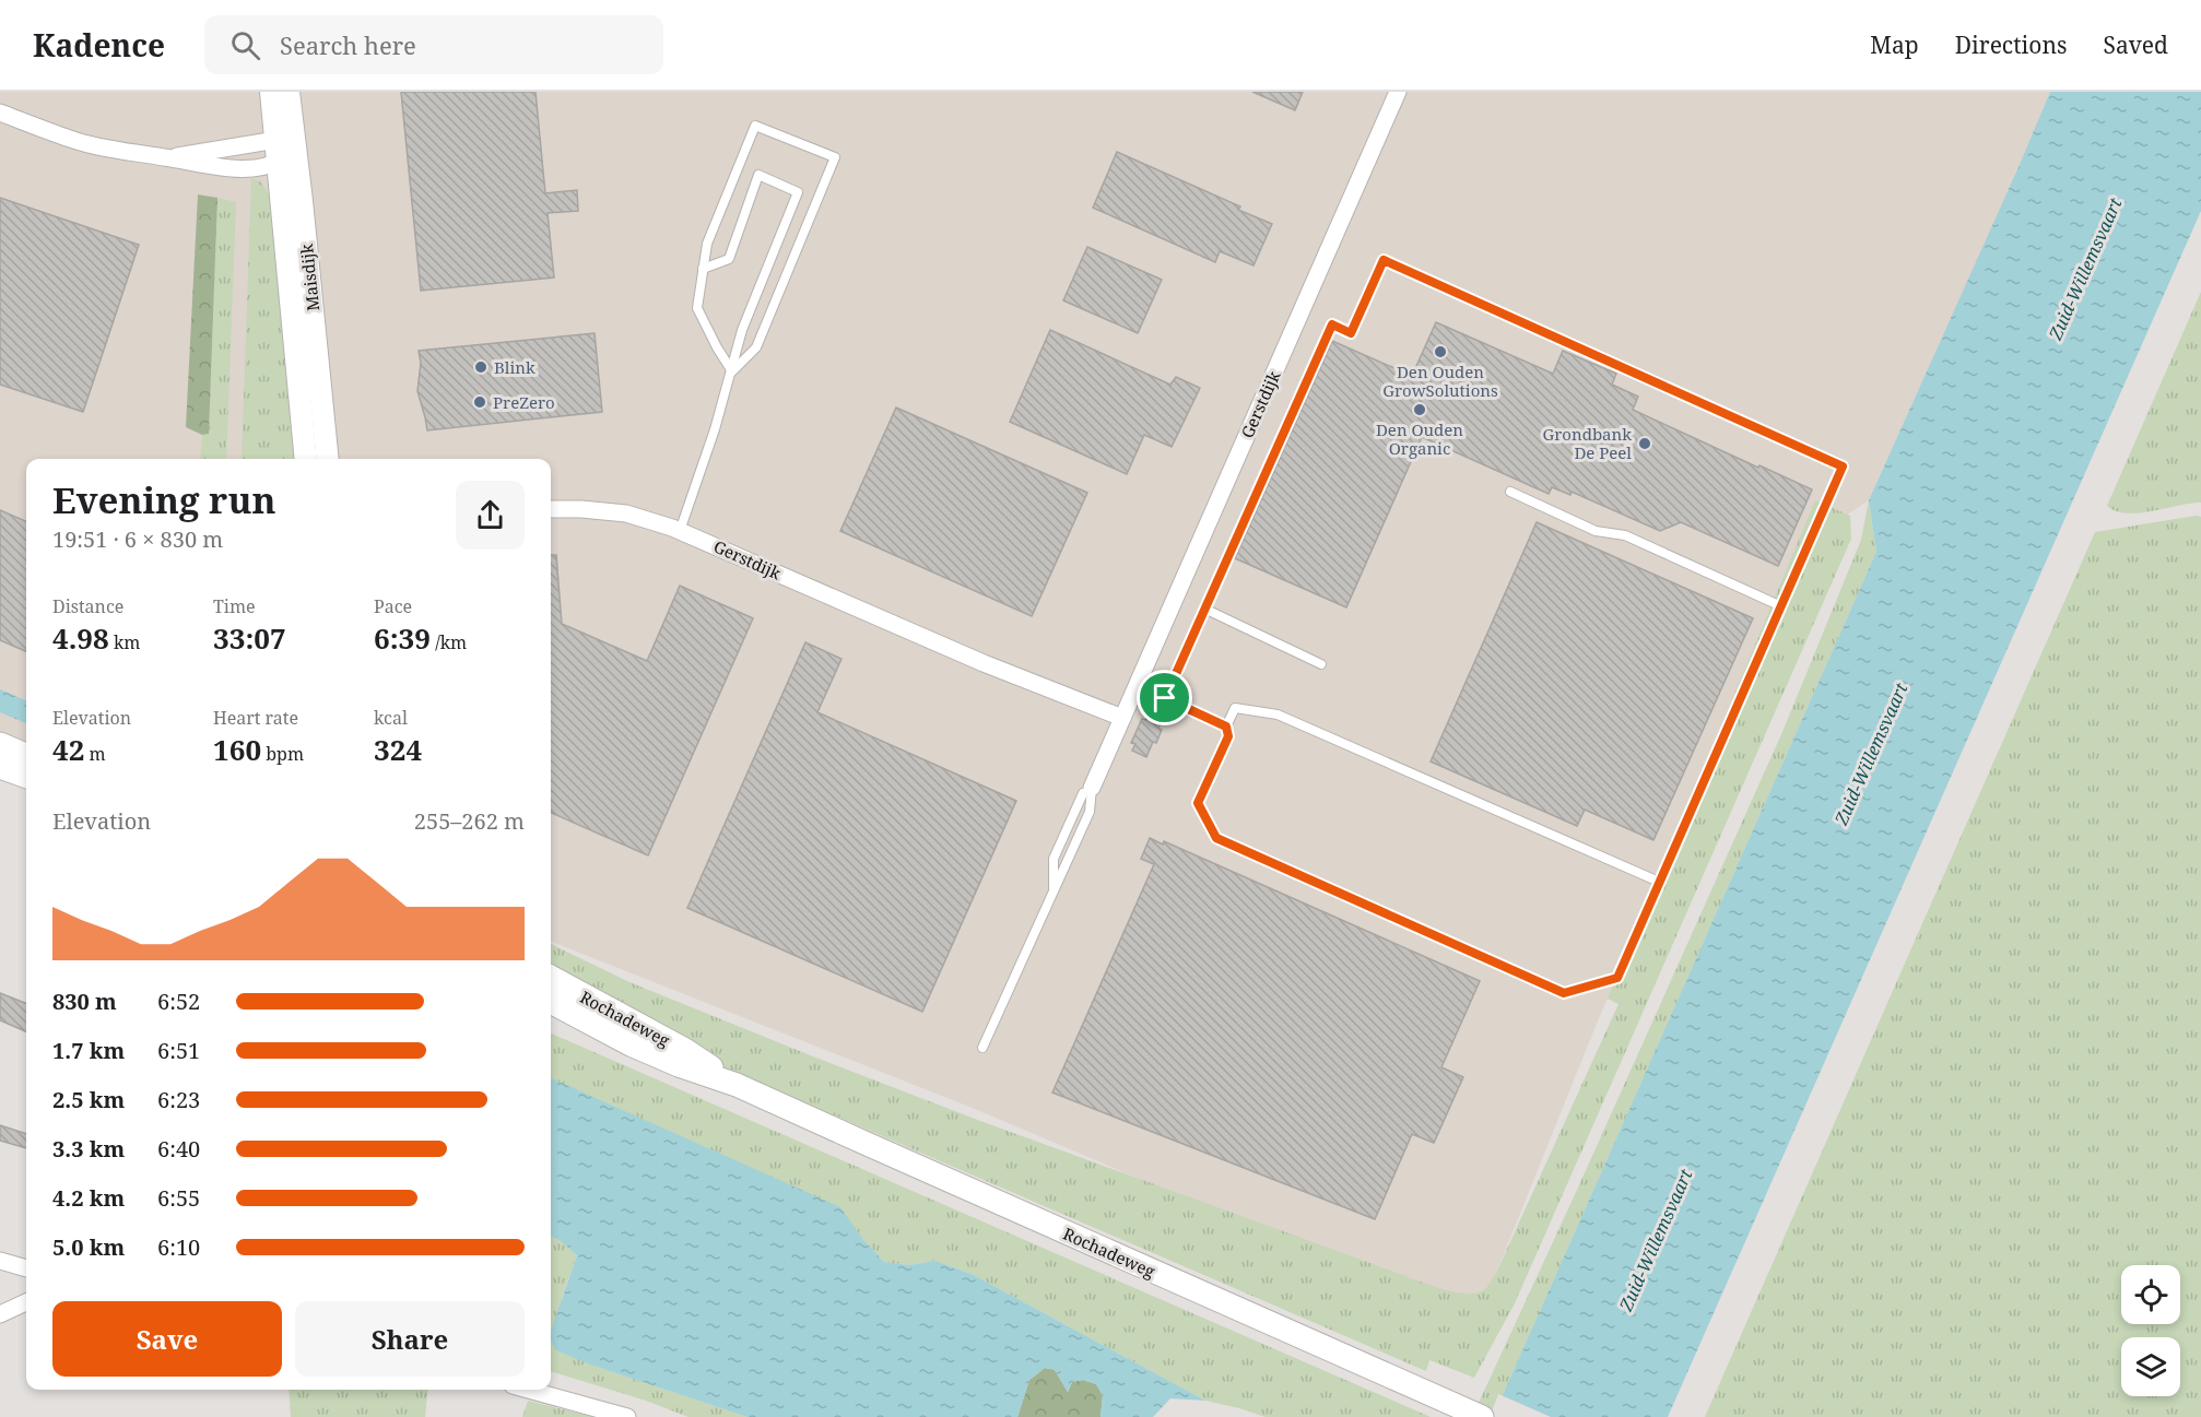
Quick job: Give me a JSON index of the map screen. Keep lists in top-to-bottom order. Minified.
{"streets":{"main road":["Rochadeweg"],"street":["Maisdijk","Gerstdijk"]},"water":["Zuid-Willemsvaart"],"places":["Den Ouden GrowSolutions","Blink","PreZero","Den Ouden Organic","Grondbank De Peel"],"page":{"header":"Kadence","search":"Search here","nav":["Map","Directions","Saved"],"heading":["Evening run","19:51 · 6 × 830 m"],"stats":[["Distance","4.98 km"],["Time","33:07"],["Pace","6:39 /km"],["Elevation","42 m"],["Heart rate","160 bpm"],["kcal","324"]],"chart":["Elevation","255–262 m"],"list":[{"name":"830 m","note":"6:52"},{"name":"1.7 km","note":"6:51"},{"name":"2.5 km","note":"6:23"},{"name":"3.3 km","note":"6:40"},{"name":"4.2 km","note":"6:55"},{"name":"5.0 km","note":"6:10"}],"buttons":["Save","Share"]}}
